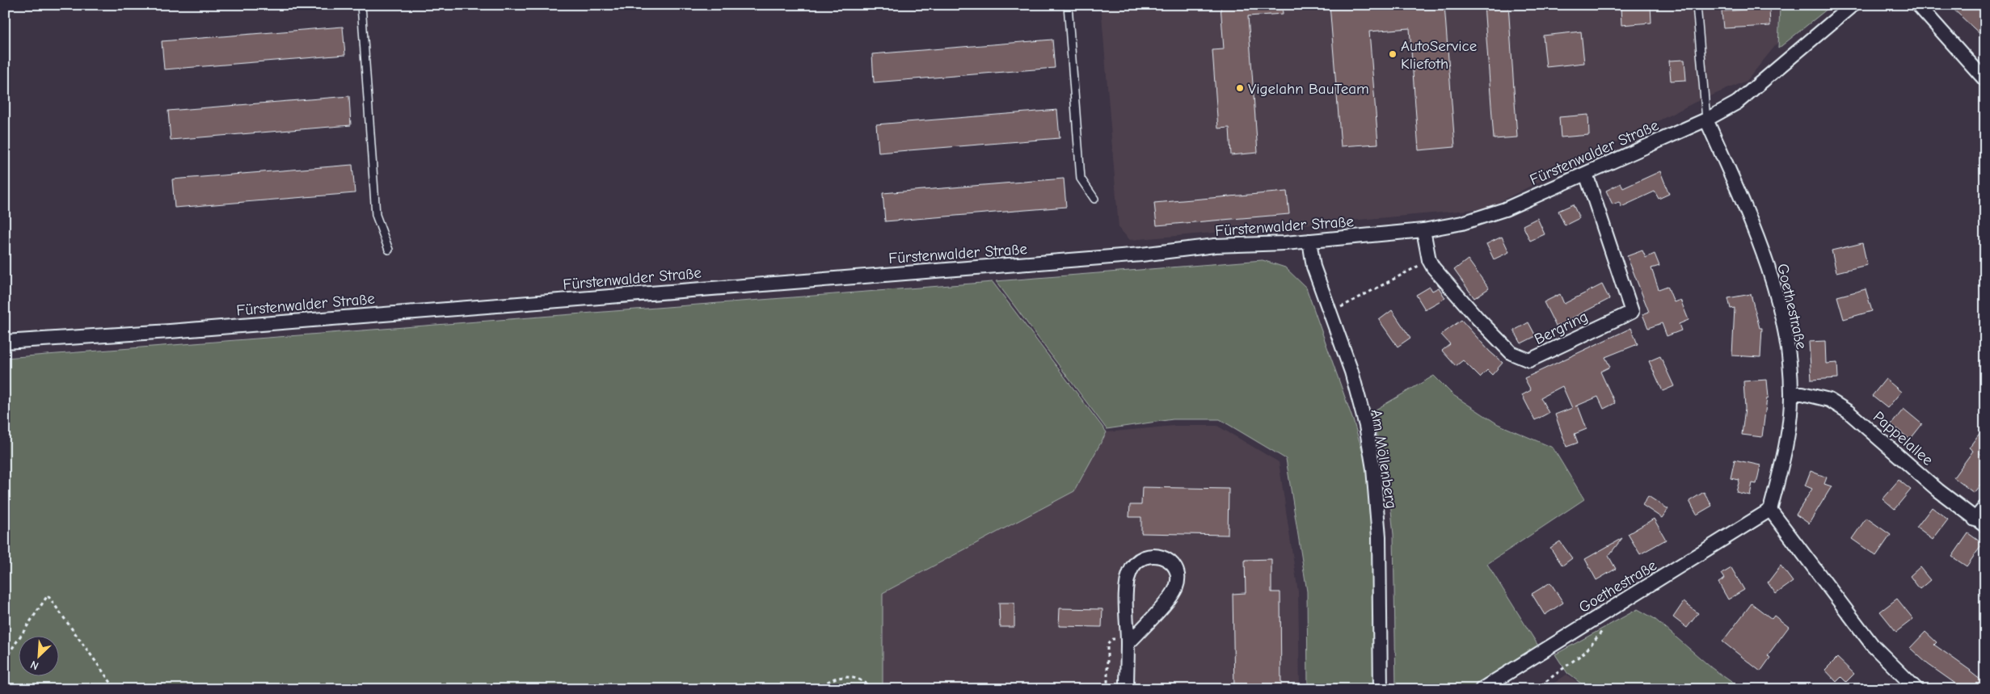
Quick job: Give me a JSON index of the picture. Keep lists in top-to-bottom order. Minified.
{"streets":{"street":["Fürstenwalder Straße","Goethestraße","Bergring","Pappelallee","Am Möllenberg"]},"crossings":[["Fürstenwalder Straße","Goethestraße"],["Fürstenwalder Straße","Bergring"],["Fürstenwalder Straße","Am Möllenberg"],["Goethestraße","Pappelallee"]],"places":["AutoService Kliefoth","Vigelahn BauTeam"],"north":"bottom left"}
